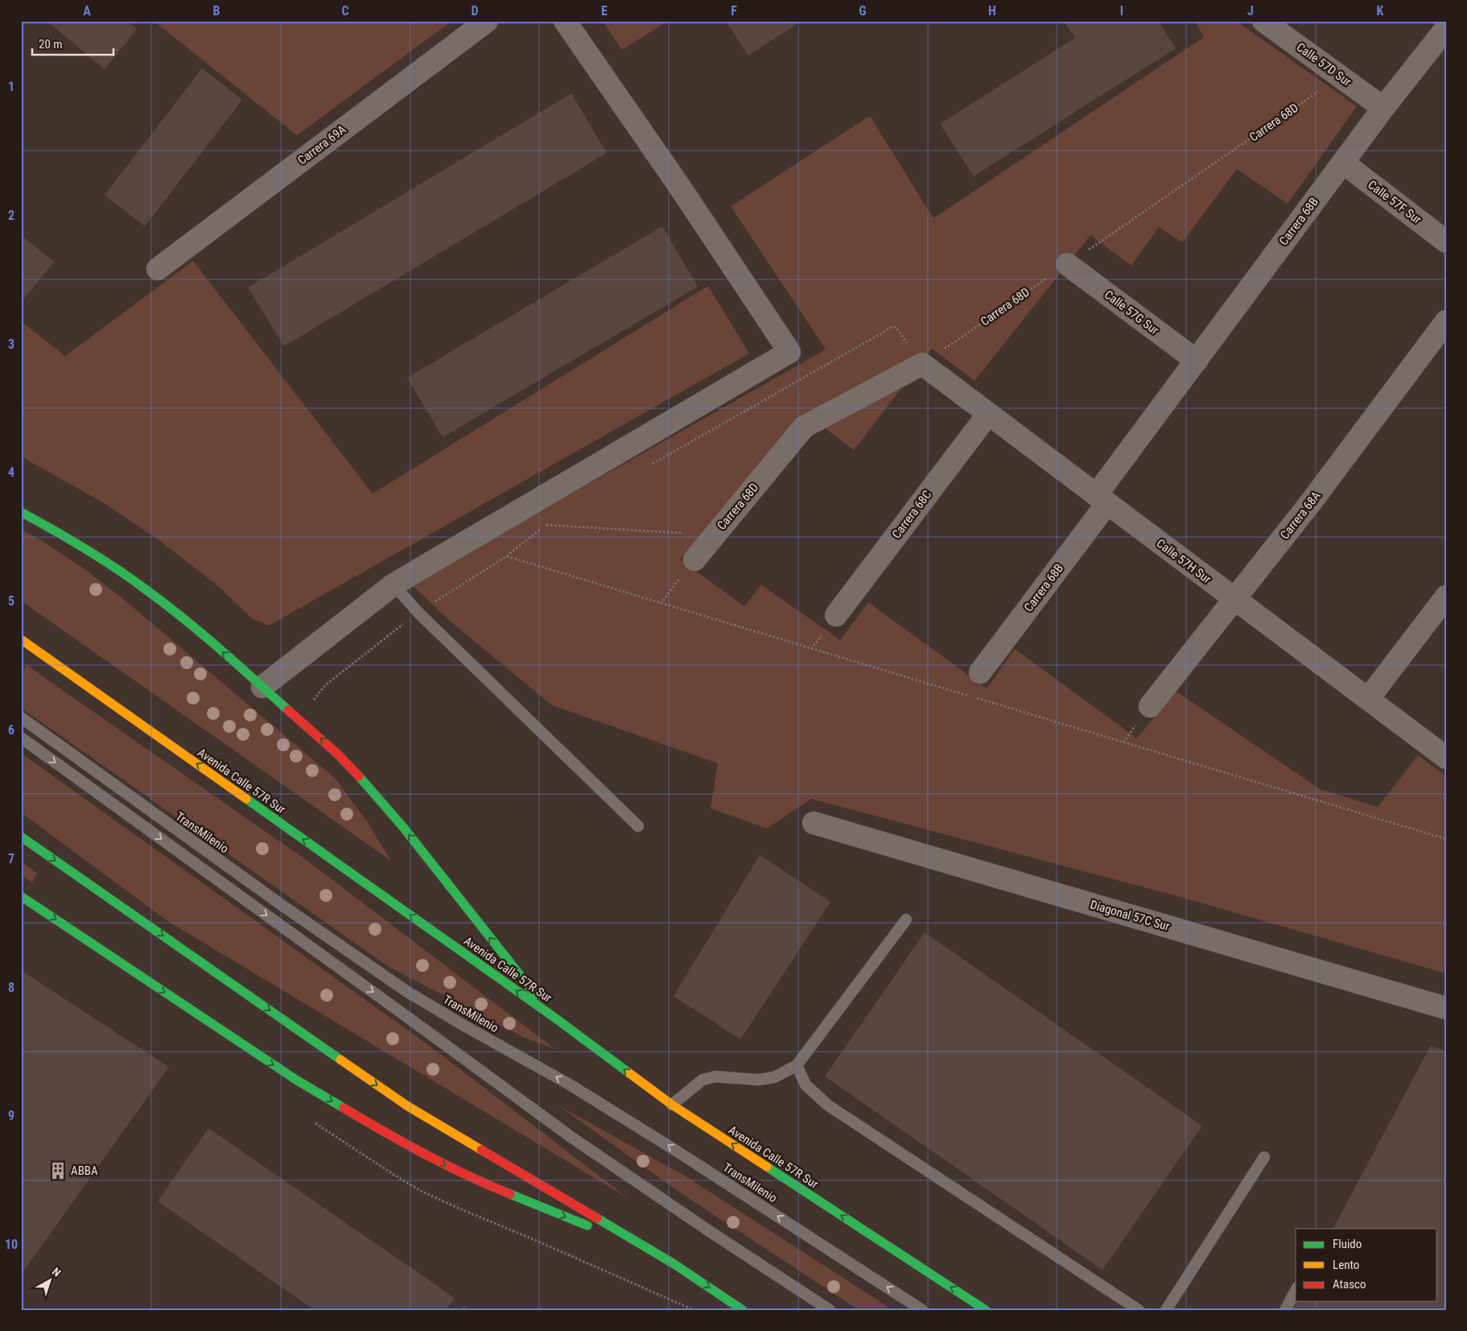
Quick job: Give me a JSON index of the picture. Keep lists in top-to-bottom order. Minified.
{"streets":{"highway":["Avenida Calle 57R Sur"],"street":["Calle 57D Sur","Carrera 68D","Carrera 69A","Calle 57F Sur","Carrera 68B","Calle 57G Sur","Carrera 68C","Carrera 68A","Calle 57H Sur","Diagonal 57C Sur"],"lane":["TransMilenio"]},"crossings":[["Calle 57D Sur","Carrera 68D"],["Calle 57D Sur","Carrera 68B"],["Carrera 68D","Calle 57G Sur"],["Carrera 68D","Calle 57H Sur"],["Calle 57F Sur","Carrera 68B"],["Carrera 68B","Calle 57G Sur"],["Carrera 68B","Calle 57H Sur"],["Carrera 68C","Calle 57H Sur"],["Carrera 68A","Calle 57H Sur"]],"one_way":["Avenida Calle 57R Sur"],"places":{"building":["ABBA"]},"legend":["Fluido","Lento","Atasco"],"scale_bar":"20 m","north":"top right","grid":{"columns":["A","B","C","D","E","F","G","H","I","J","K"],"rows":["1","2","3","4","5","6","7","8","9","10"]}}
